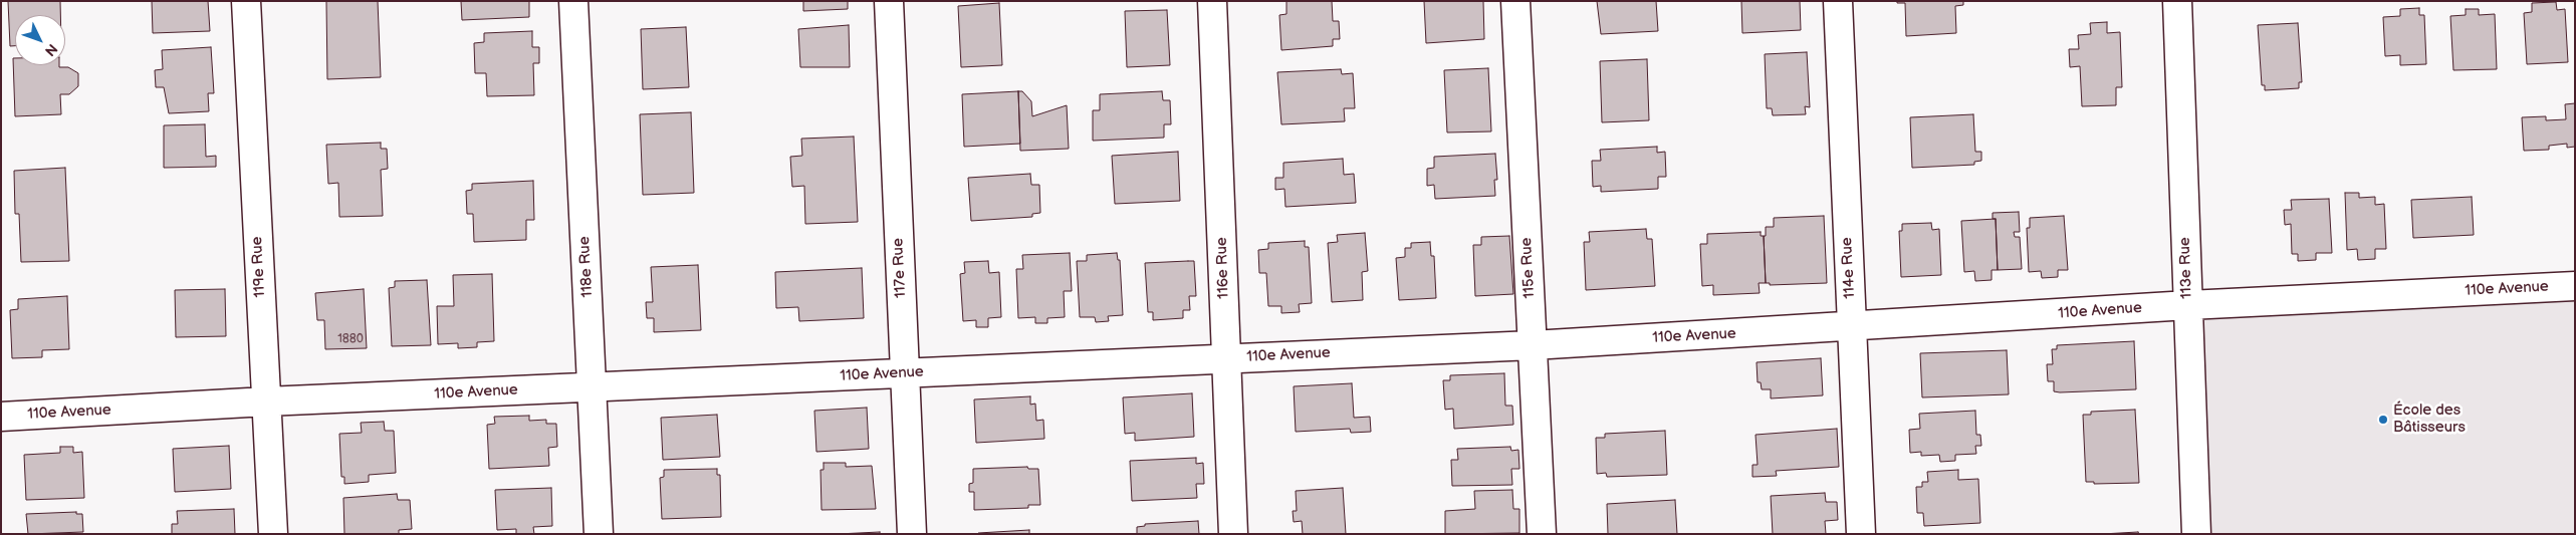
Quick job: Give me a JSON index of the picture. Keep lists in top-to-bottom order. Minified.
{"streets":{"street":["119e Rue","118e Rue","117e Rue","116e Rue","115e Rue","114e Rue","113e Rue","110e Avenue"]},"crossings":[["119e Rue","110e Avenue"],["118e Rue","110e Avenue"],["117e Rue","110e Avenue"],["116e Rue","110e Avenue"],["115e Rue","110e Avenue"],["114e Rue","110e Avenue"],["113e Rue","110e Avenue"]],"places":["École des Bâtisseurs"],"house_numbers":["1880"],"north":"bottom right"}
